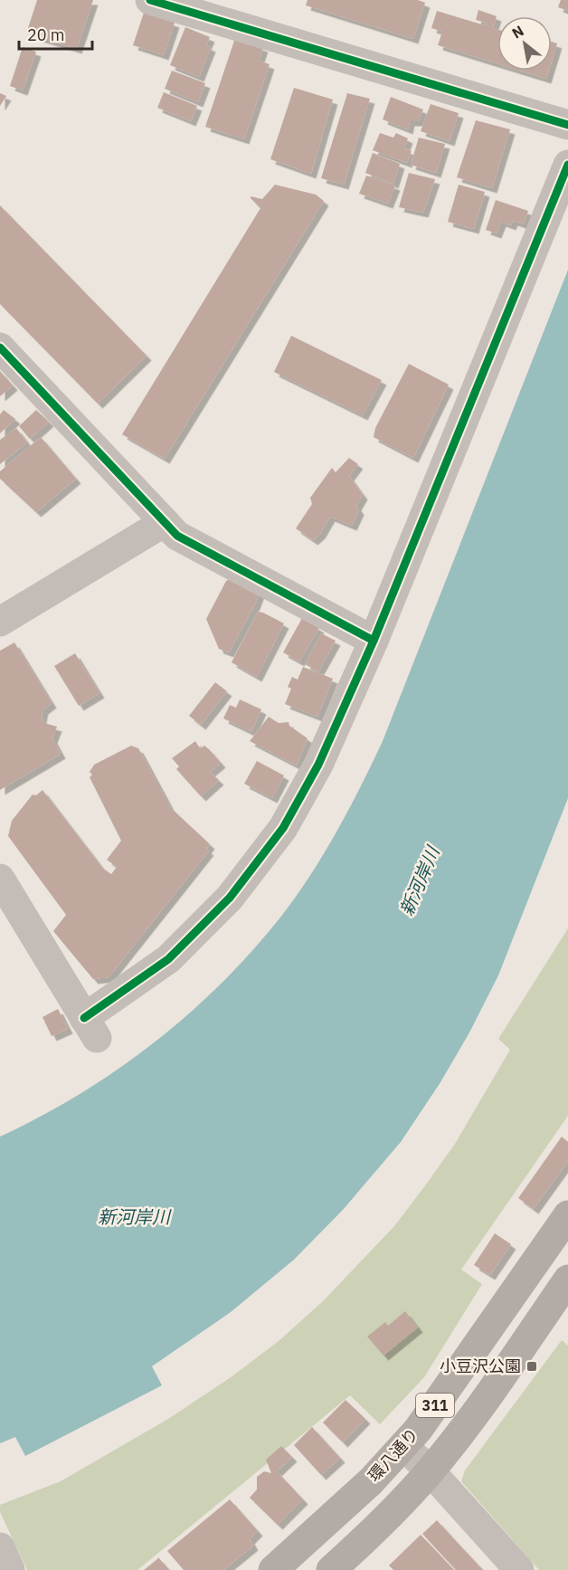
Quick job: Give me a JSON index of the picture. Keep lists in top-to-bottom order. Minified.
{"streets":{"main road":["311","環八通り"]},"water":["新河岸川"],"places":{"transit":["小豆沢公園"]},"scale_bar":"20 m","north":"top left"}
